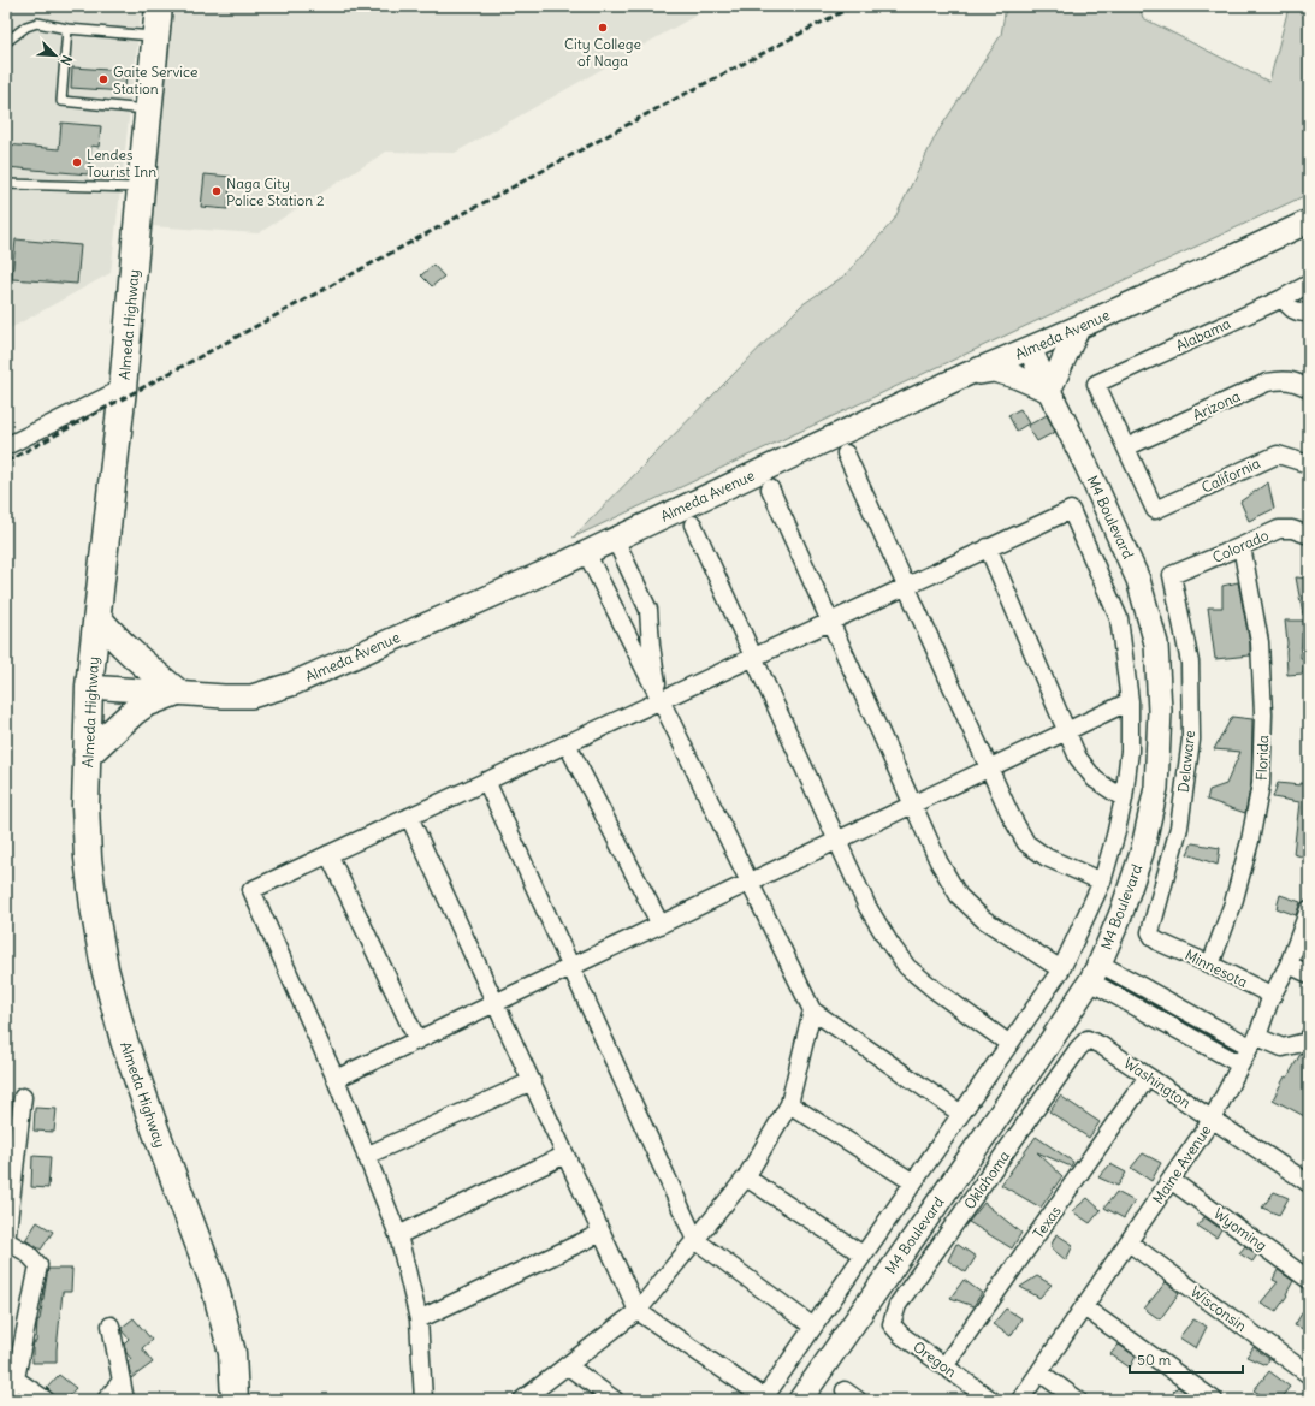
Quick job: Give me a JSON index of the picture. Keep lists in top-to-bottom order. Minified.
{"streets":{"highway":["Almeda Highway"],"main road":["Almeda Avenue","M4 Boulevard"],"street":["Alabama","Arizona","California","Colorado","Florida","Delaware","Minnesota","Washington","Maine Avenue","Oklahoma","Texas","Wyoming","Wisconsin","Oregon"]},"crossings":[["Almeda Highway","Almeda Avenue"],["Almeda Avenue","M4 Boulevard"],["Alabama","Arizona"],["Alabama","California"],["Arizona","California"],["Colorado","Florida"],["Colorado","Delaware"],["Florida","Minnesota"],["Delaware","Minnesota"],["Minnesota","Maine Avenue"],["Washington","Maine Avenue"],["Washington","Oklahoma"],["Washington","Texas"],["Maine Avenue","Wyoming"],["Maine Avenue","Wisconsin"],["Oklahoma","Oregon"],["Texas","Oregon"]],"places":["City College of Naga","Gaite Service Station","Lendes Tourist Inn","Naga City Police Station 2"],"scale_bar":"50 m","north":"bottom right"}
